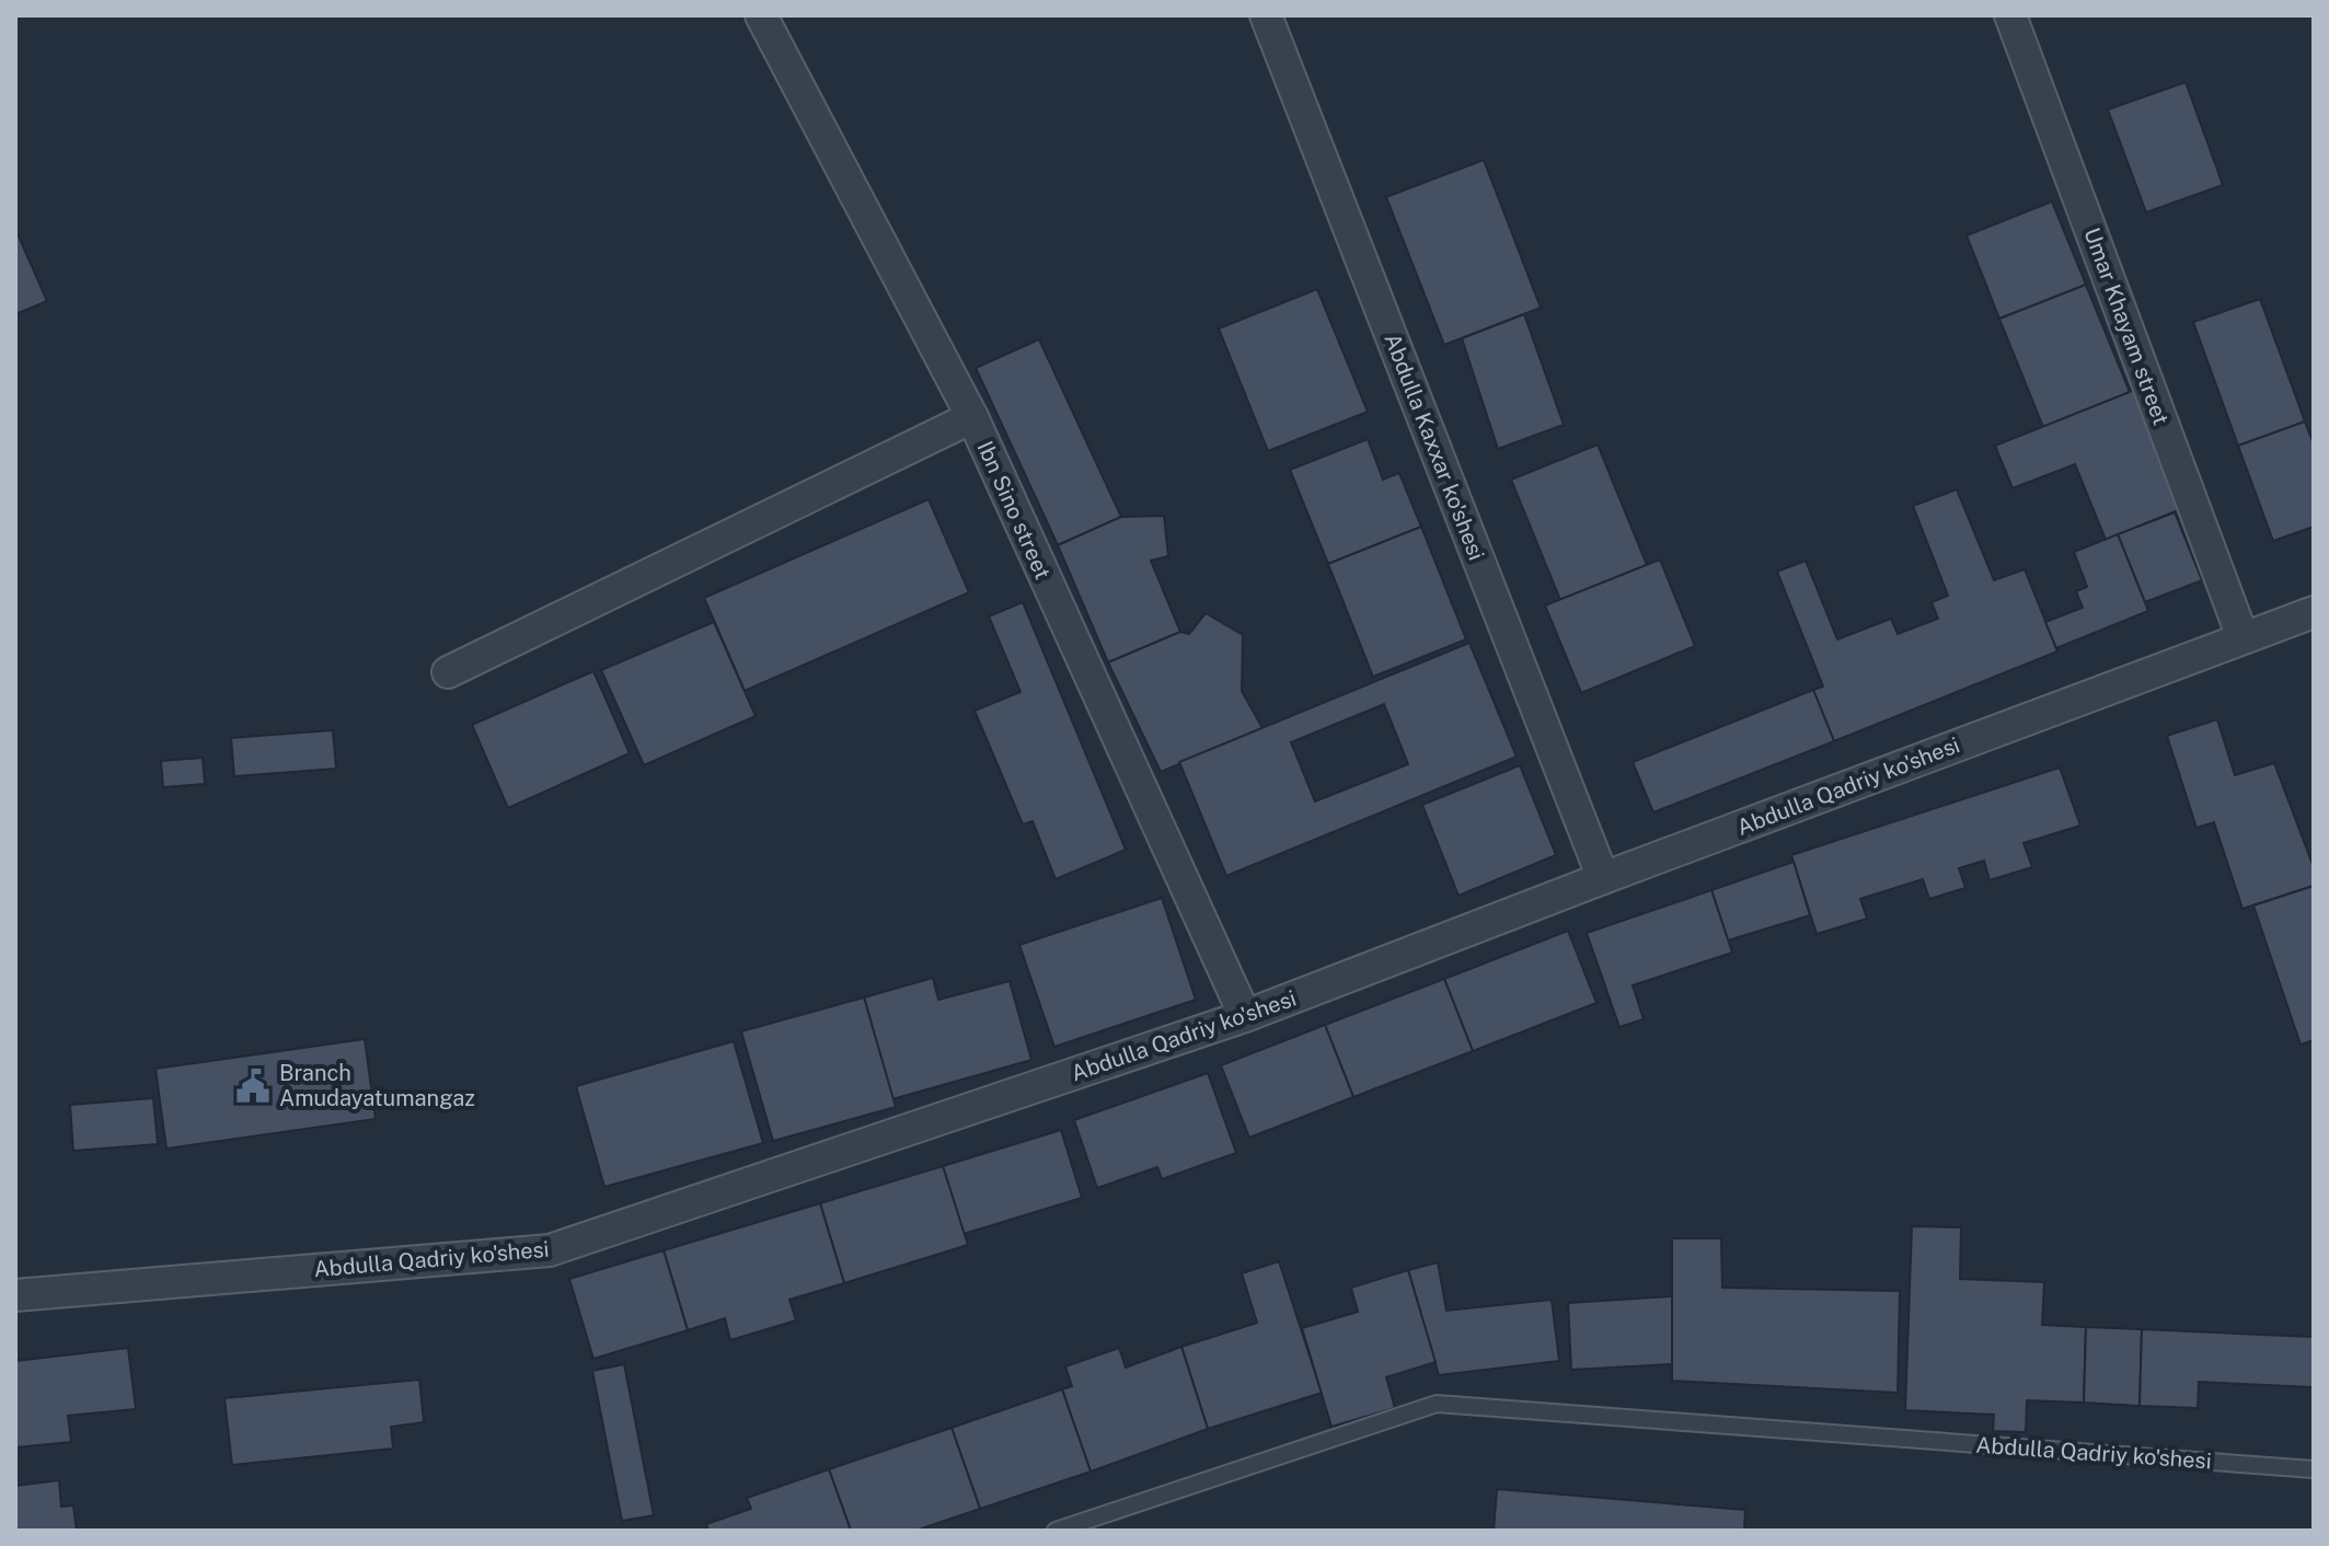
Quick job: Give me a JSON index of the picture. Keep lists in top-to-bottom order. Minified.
{"streets":{"street":["Umar Khayam street","Abdulla Kaxxar ko'shesi","Ibn Sino street","Abdulla Qadriy ko'shesi"]},"crossings":[["Umar Khayam street","Abdulla Qadriy ko'shesi"],["Abdulla Kaxxar ko'shesi","Abdulla Qadriy ko'shesi"],["Ibn Sino street","Abdulla Qadriy ko'shesi"]],"places":{"public building":["Branch Amudayatumangaz"]}}
